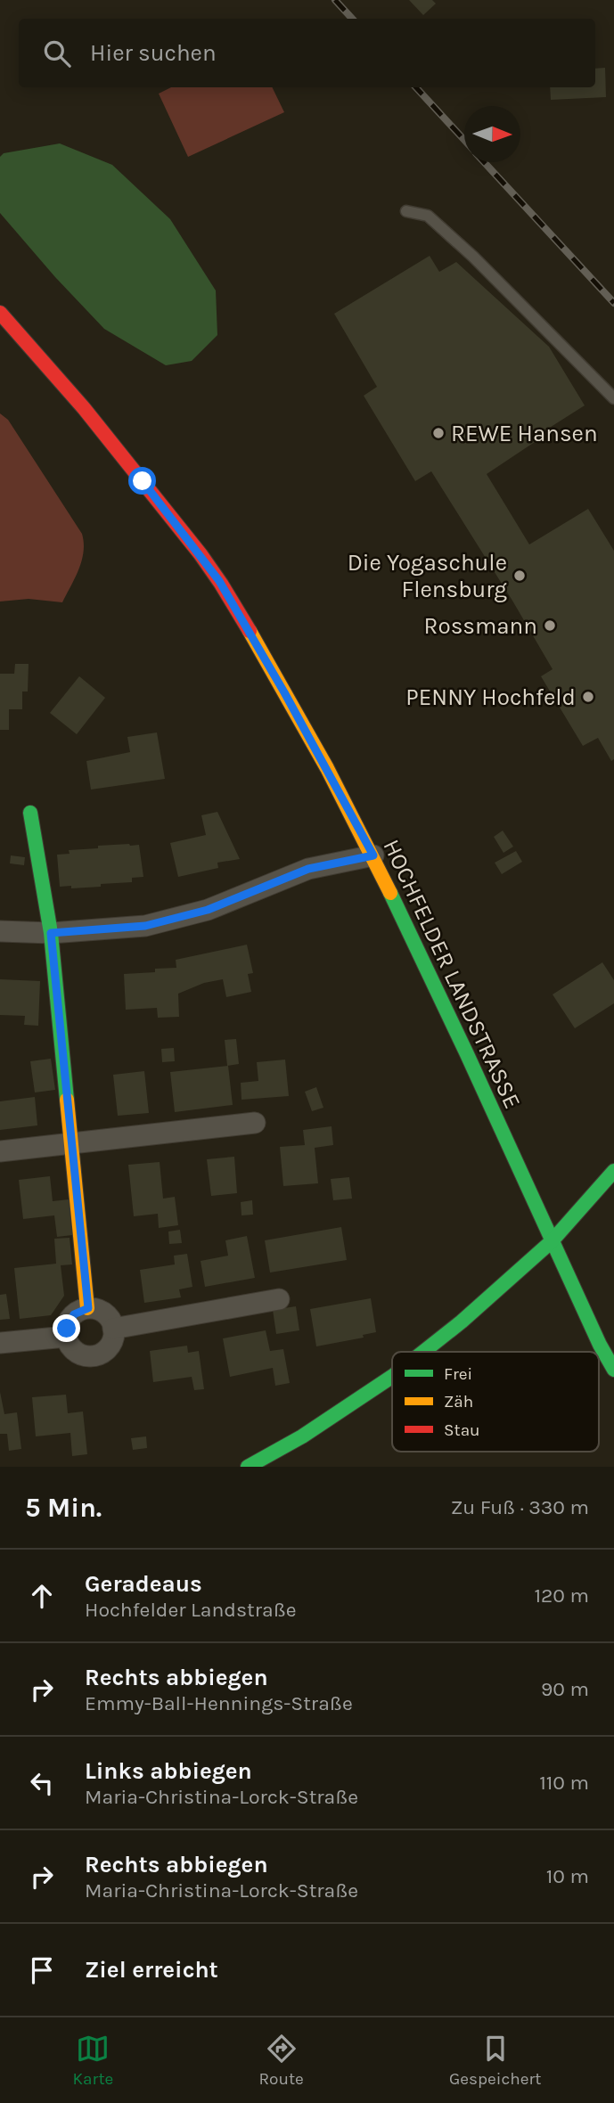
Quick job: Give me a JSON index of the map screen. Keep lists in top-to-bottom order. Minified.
{"streets":{"main road":["HOCHFELDER LANDSTRASSE"]},"places":["REWE Hansen","Die Yogaschule Flensburg","Rossmann","PENNY Hochfeld"],"legend":["Frei","Zäh","Stau"],"north":"right","page":{"search":"Hier suchen","heading":["5 Min.","Zu Fuß · 330 m"],"list":[["Geradeaus","Hochfelder Landstraße","120 m"],["Rechts abbiegen","Emmy-Ball-Hennings-Straße","90 m"],["Links abbiegen","Maria-Christina-Lorck-Straße","110 m"],["Rechts abbiegen","Maria-Christina-Lorck-Straße","10 m"],"Ziel erreicht"],"nav":["Karte","Route","Gespeichert"]}}
